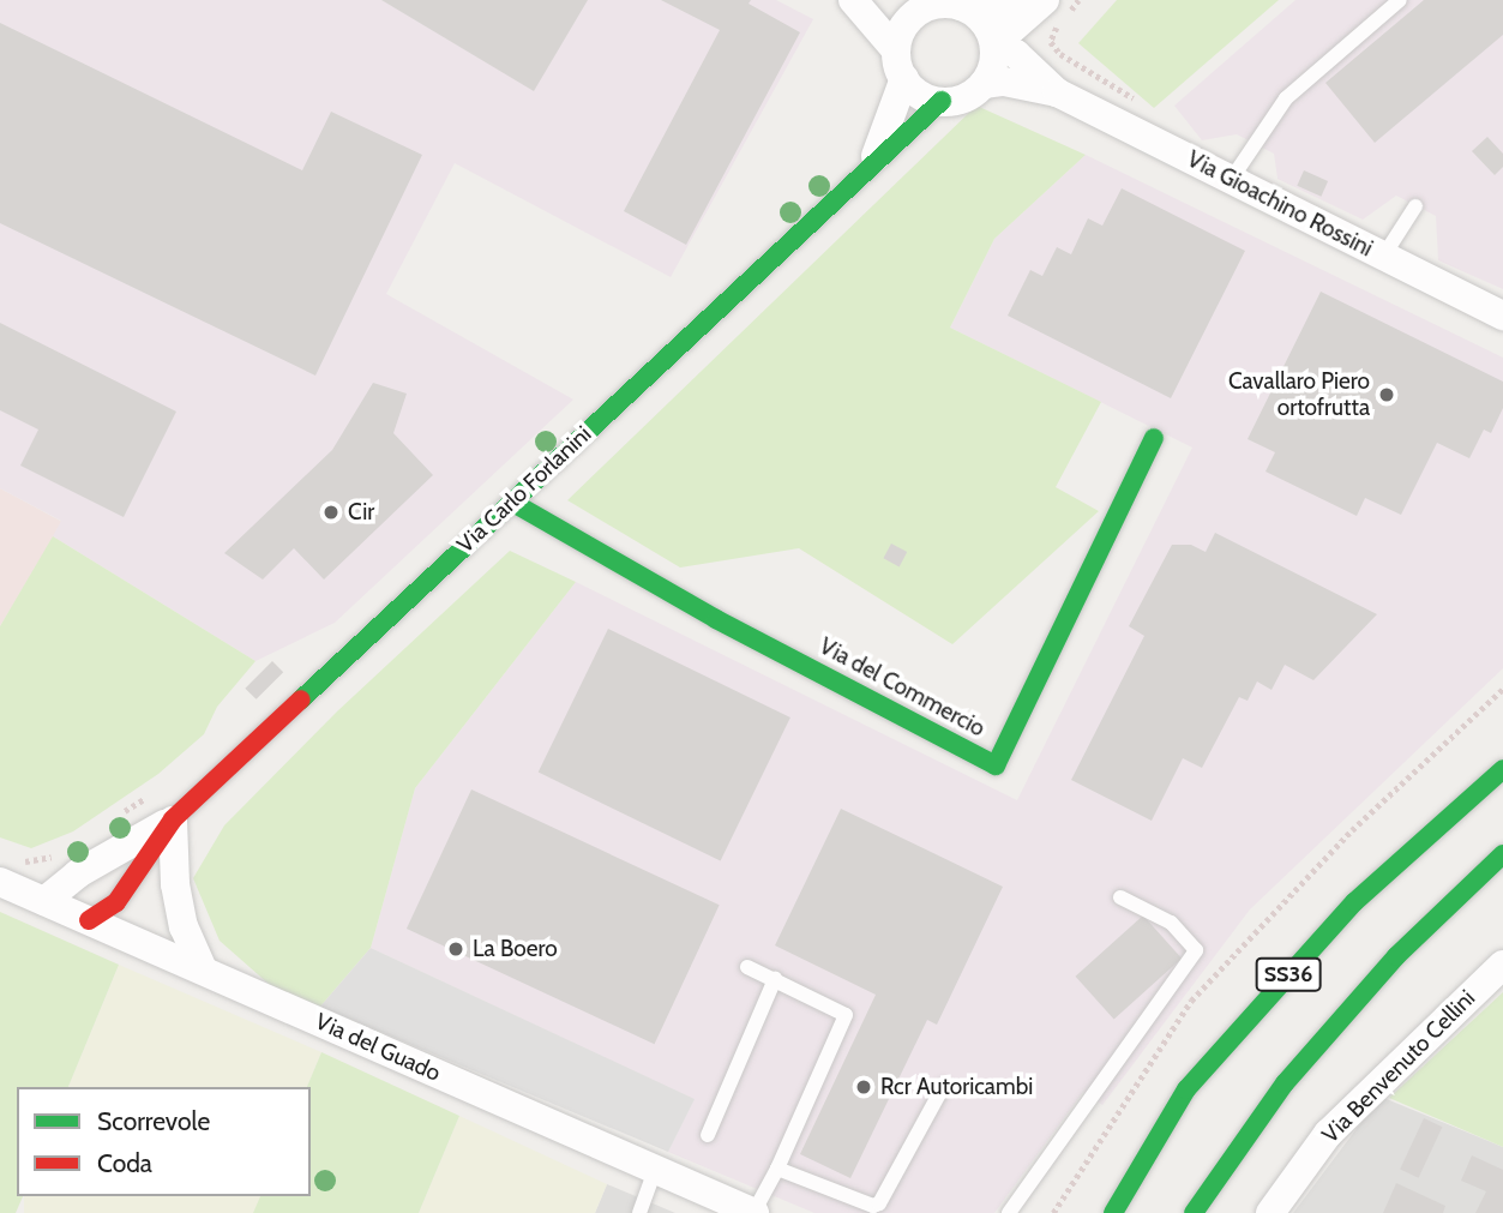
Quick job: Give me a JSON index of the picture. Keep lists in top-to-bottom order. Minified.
{"streets":{"main road":["Via Carlo Forlanini","Via del Commercio","SS36"],"street":["Via Gioachino Rossini","Via del Guado","Via Benvenuto Cellini"]},"crossings":[["Via Gioachino Rossini","Via Carlo Forlanini"],["Via Carlo Forlanini","Via del Commercio"],["Via Carlo Forlanini","Via del Guado"]],"places":["Cavallaro Piero ortofrutta","Cir","La Boero","Rcr Autoricambi"],"legend":["Scorrevole","Coda"]}
